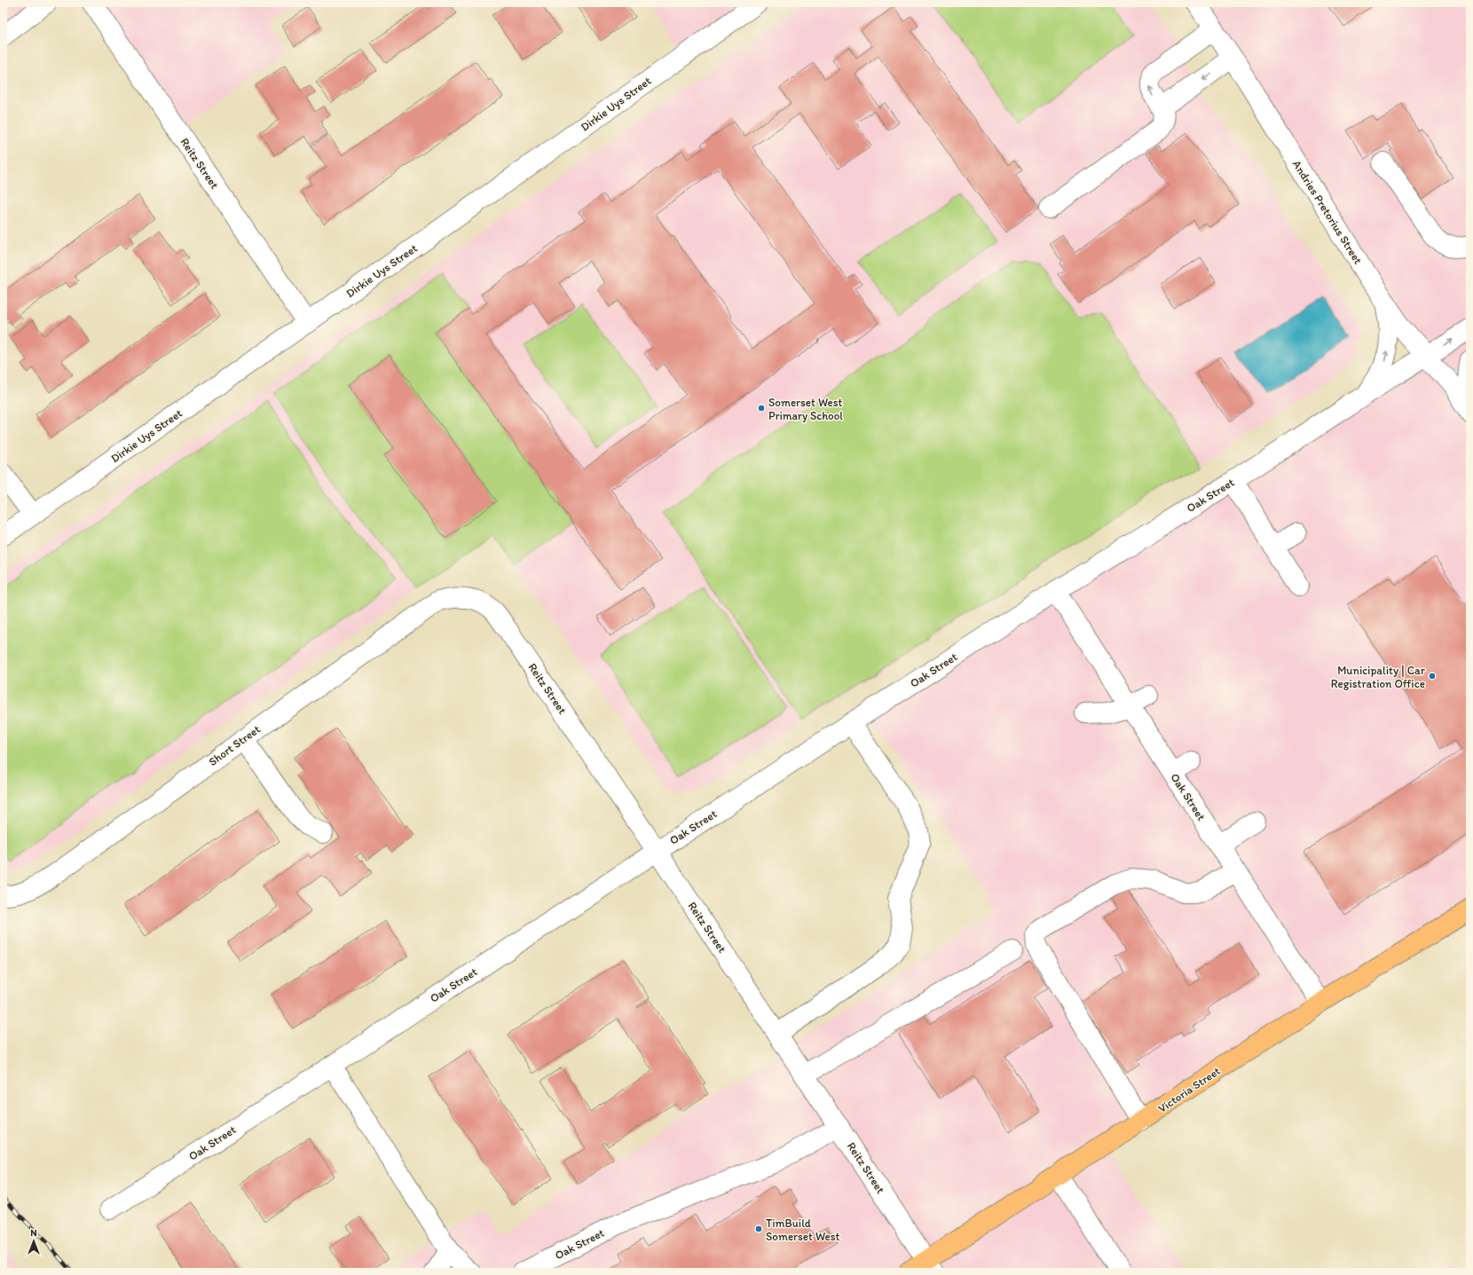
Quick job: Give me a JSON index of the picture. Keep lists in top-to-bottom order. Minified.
{"streets":{"main road":["Victoria Street"],"street":["Dirkie Uys Street","Reitz Street","Andries Pretorius Street","Oak Street","Short Street"]},"crossings":[["Dirkie Uys Street","Reitz Street"],["Reitz Street","Oak Street"],["Reitz Street","Short Street"],["Reitz Street","Victoria Street"],["Andries Pretorius Street","Oak Street"],["Oak Street","Victoria Street"]],"places":["Somerset West Primary School","Municipality | Car Registration Office","TimBuild Somerset West"],"north":"top"}
